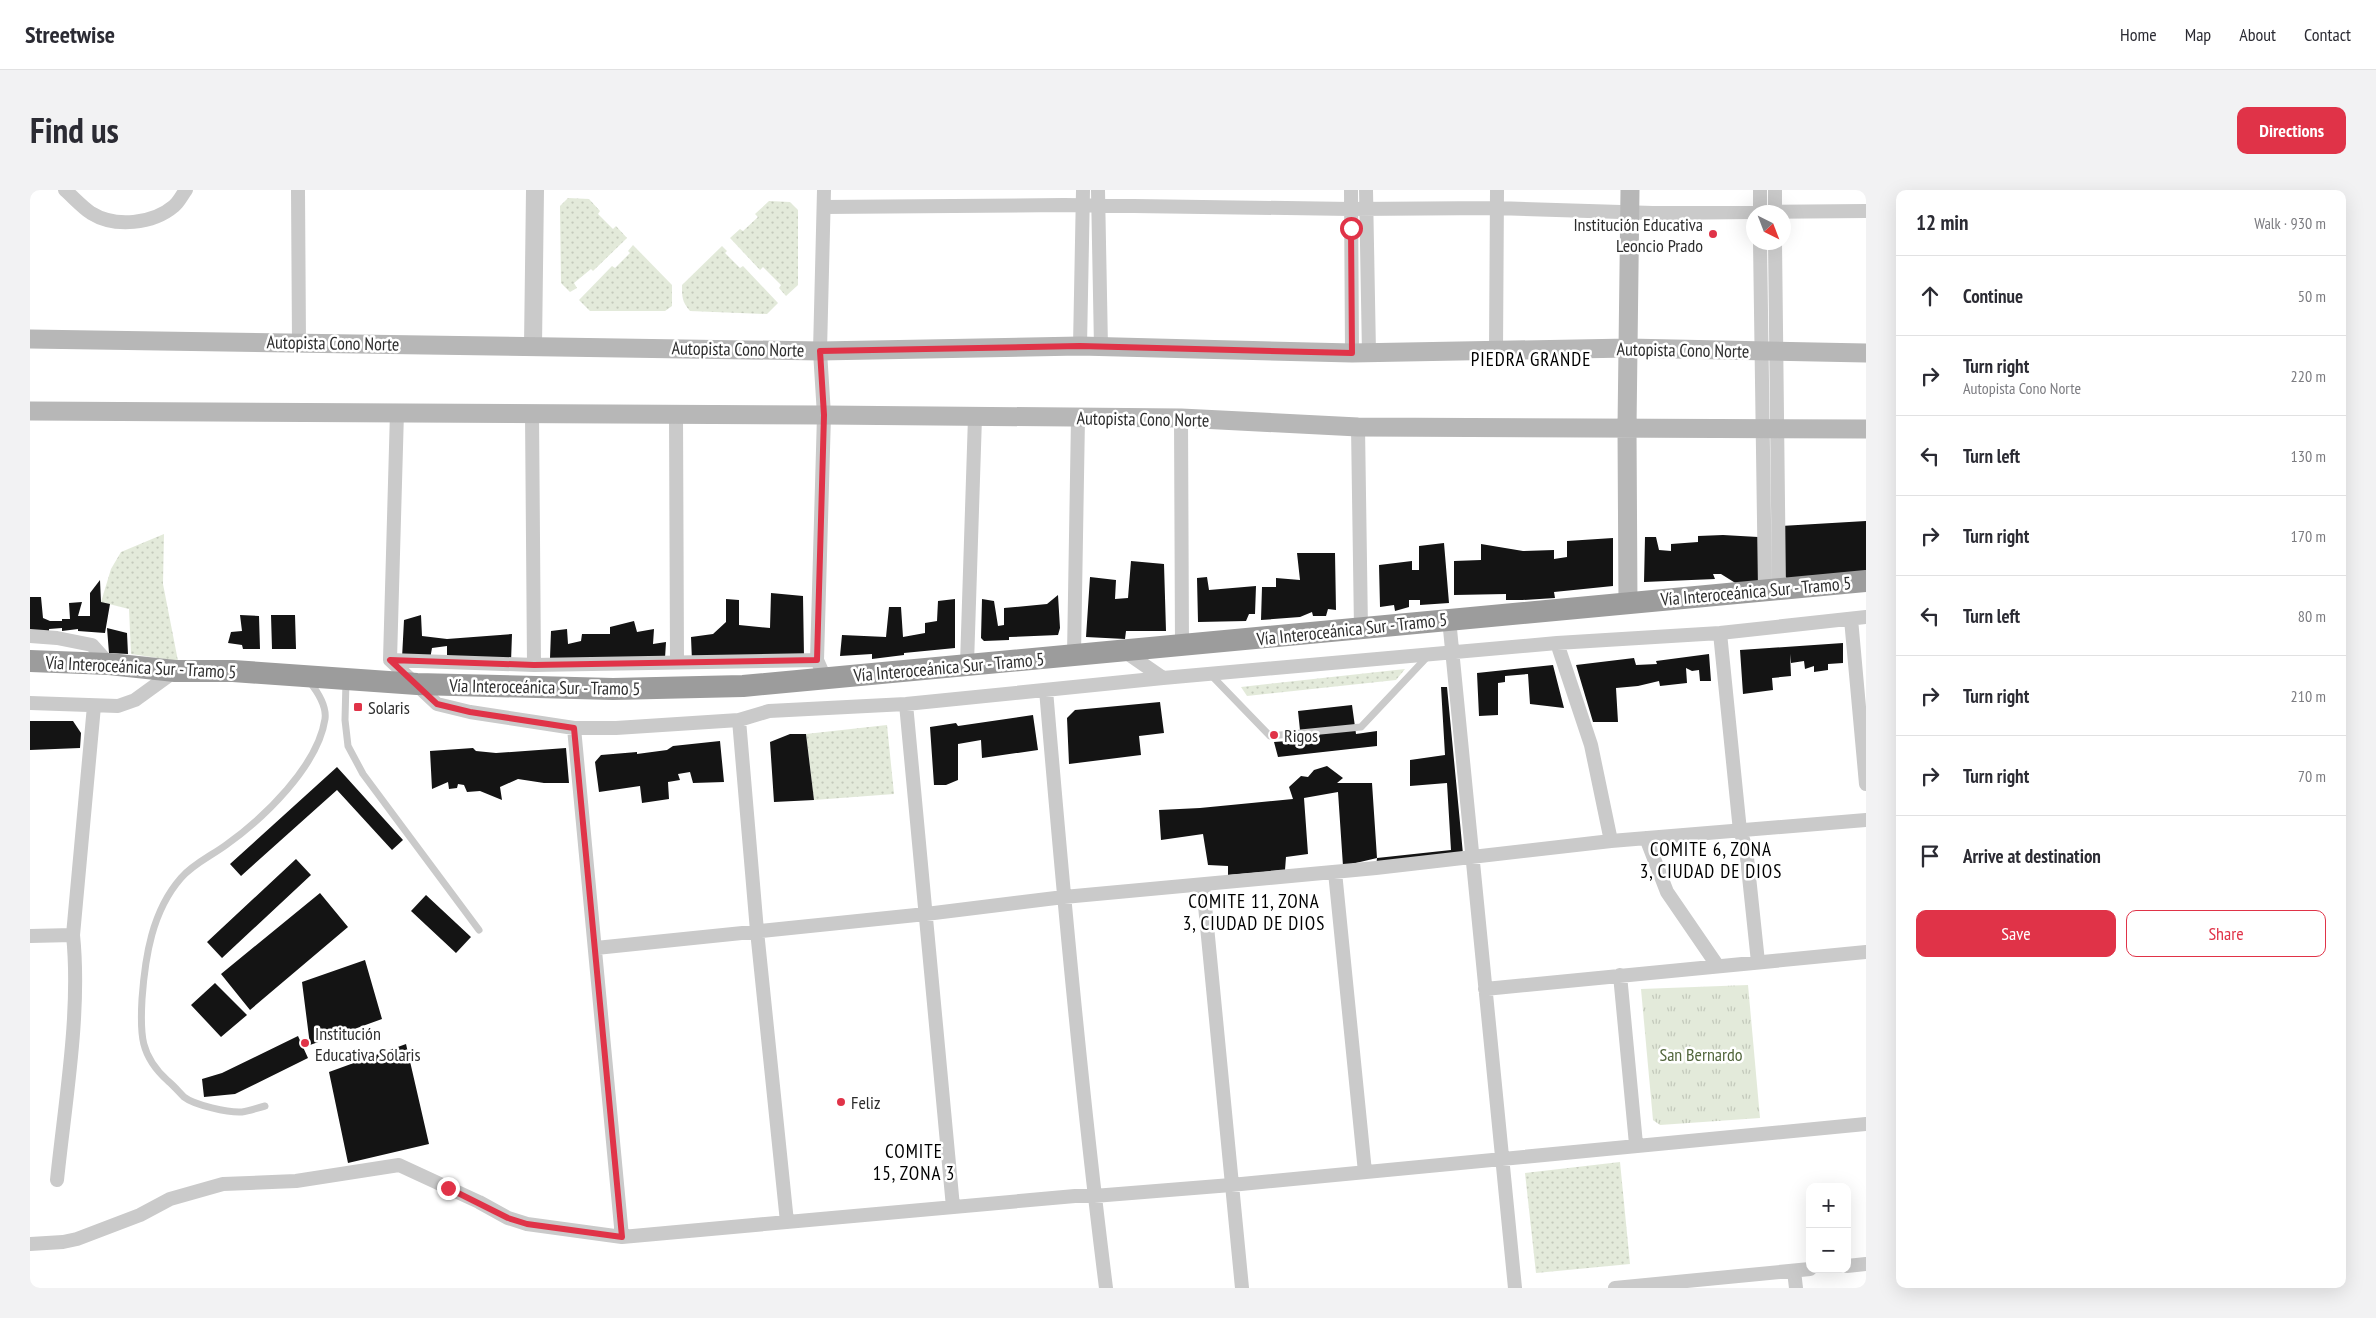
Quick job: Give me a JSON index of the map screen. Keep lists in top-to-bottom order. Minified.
{"streets":{"highway":["Vía Interoceánica Sur - Tramo 5"],"main road":["Autopista Cono Norte"]},"districts":["PIEDRA GRANDE","COMITE 6, ZONA 3, CIUDAD DE DIOS","COMITE 11, ZONA 3, CIUDAD DE DIOS","COMITE 15, ZONA 3"],"parks":["San Bernardo"],"places":{"other":["Institución Educativa Leoncio Prado","Rigos","Institución Educativa Solaris","Feliz"],"transit":["Solaris"]},"north":"bottom right","page":{"header":"Streetwise","nav":["Home","Map","About","Contact"],"title":"Find us","buttons":["Directions",["Save","Share"]],"heading":["12 min","Walk · 930 m"],"list":[["Continue","50 m"],["Turn right","Autopista Cono Norte","220 m"],["Turn left","130 m"],["Turn right","170 m"],["Turn left","80 m"],["Turn right","210 m"],["Turn right","70 m"],"Arrive at destination"],"map_buttons":["+","−"]}}
